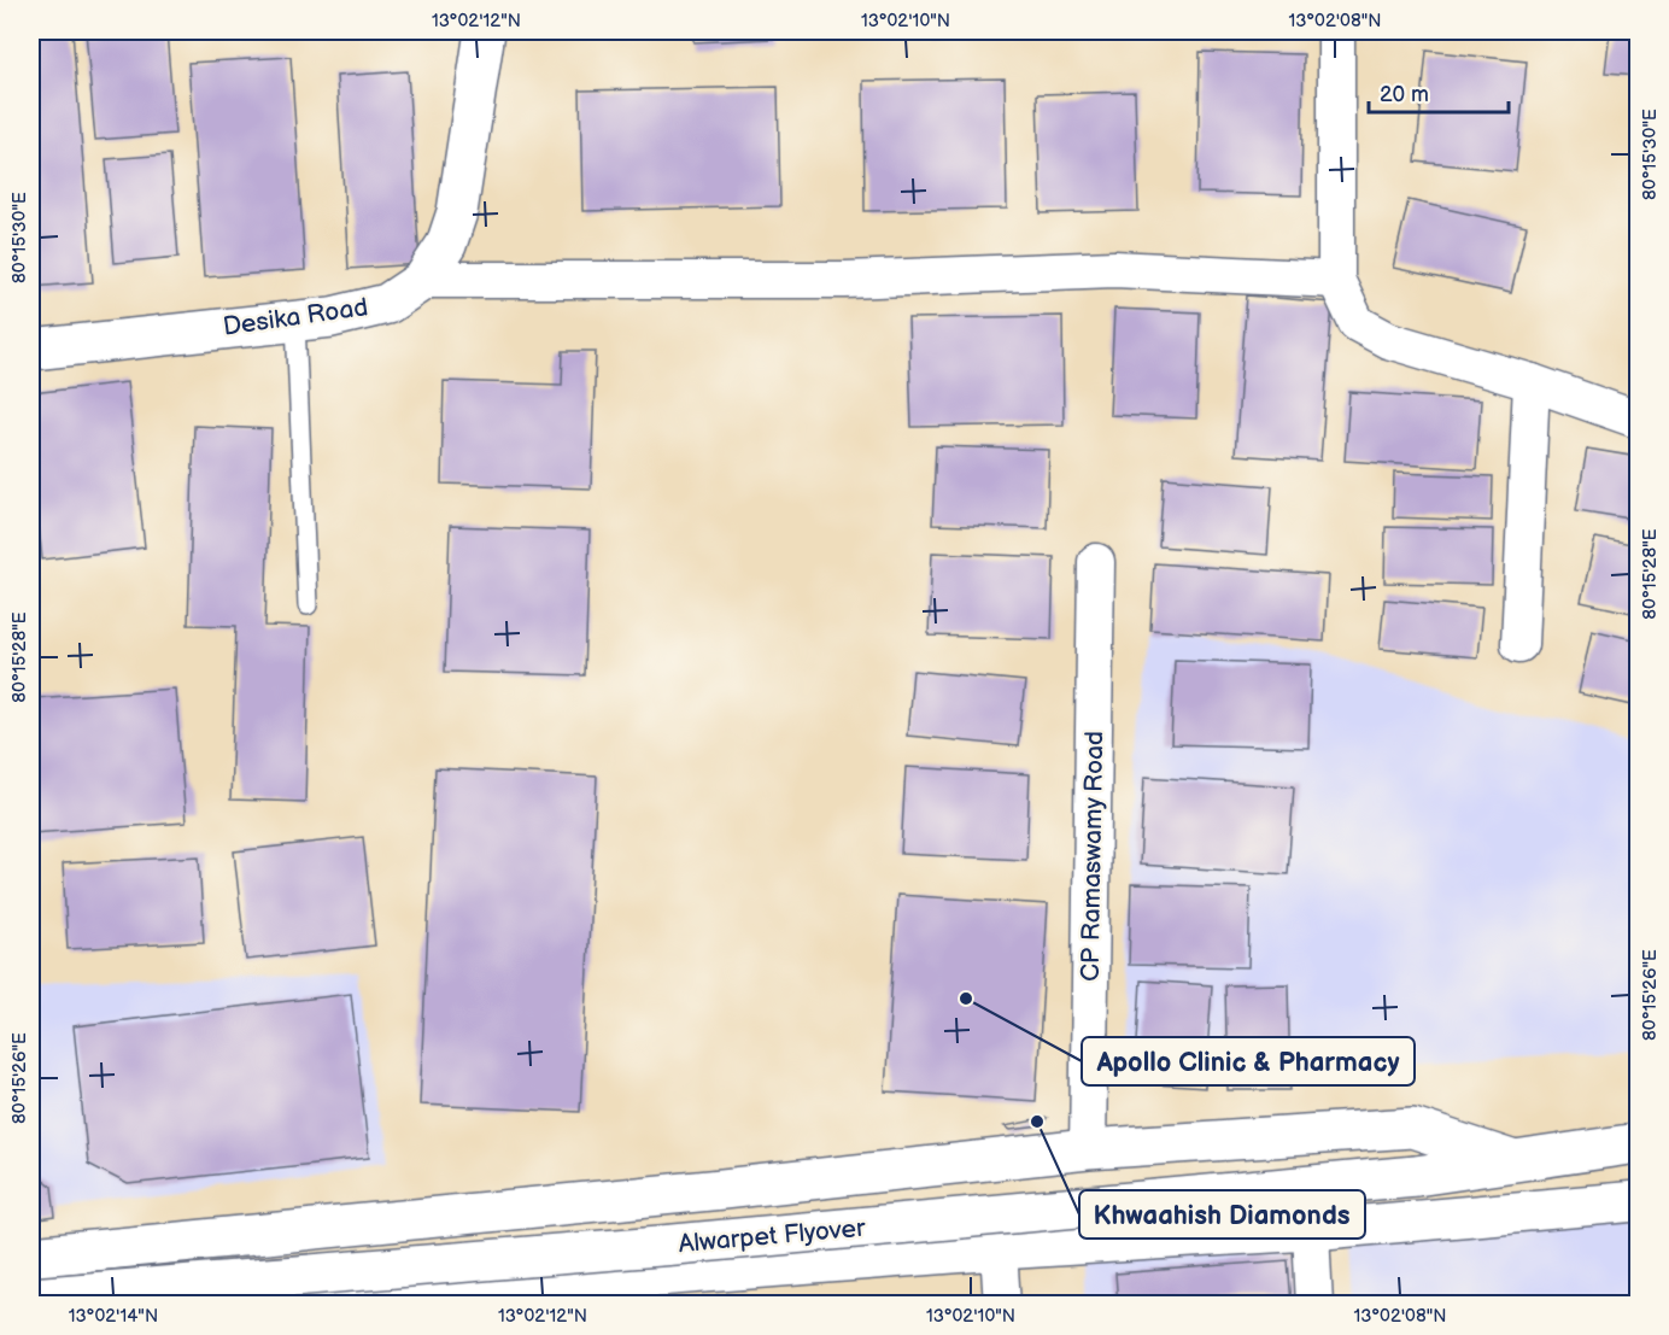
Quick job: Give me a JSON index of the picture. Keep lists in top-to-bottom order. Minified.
{"streets":{"main road":["Desika Road","Alwarpet Flyover"],"street":["CP Ramaswamy Road"]},"places":["Apollo Clinic & Pharmacy","Khwaahish Diamonds"],"scale_bar":"20 m","coordinates":["13°02'12\"N","13°02'10\"N","13°02'08\"N","80°15'30\"E","80°15'28\"E","80°15'26\"E","13°02'14\"N"]}
